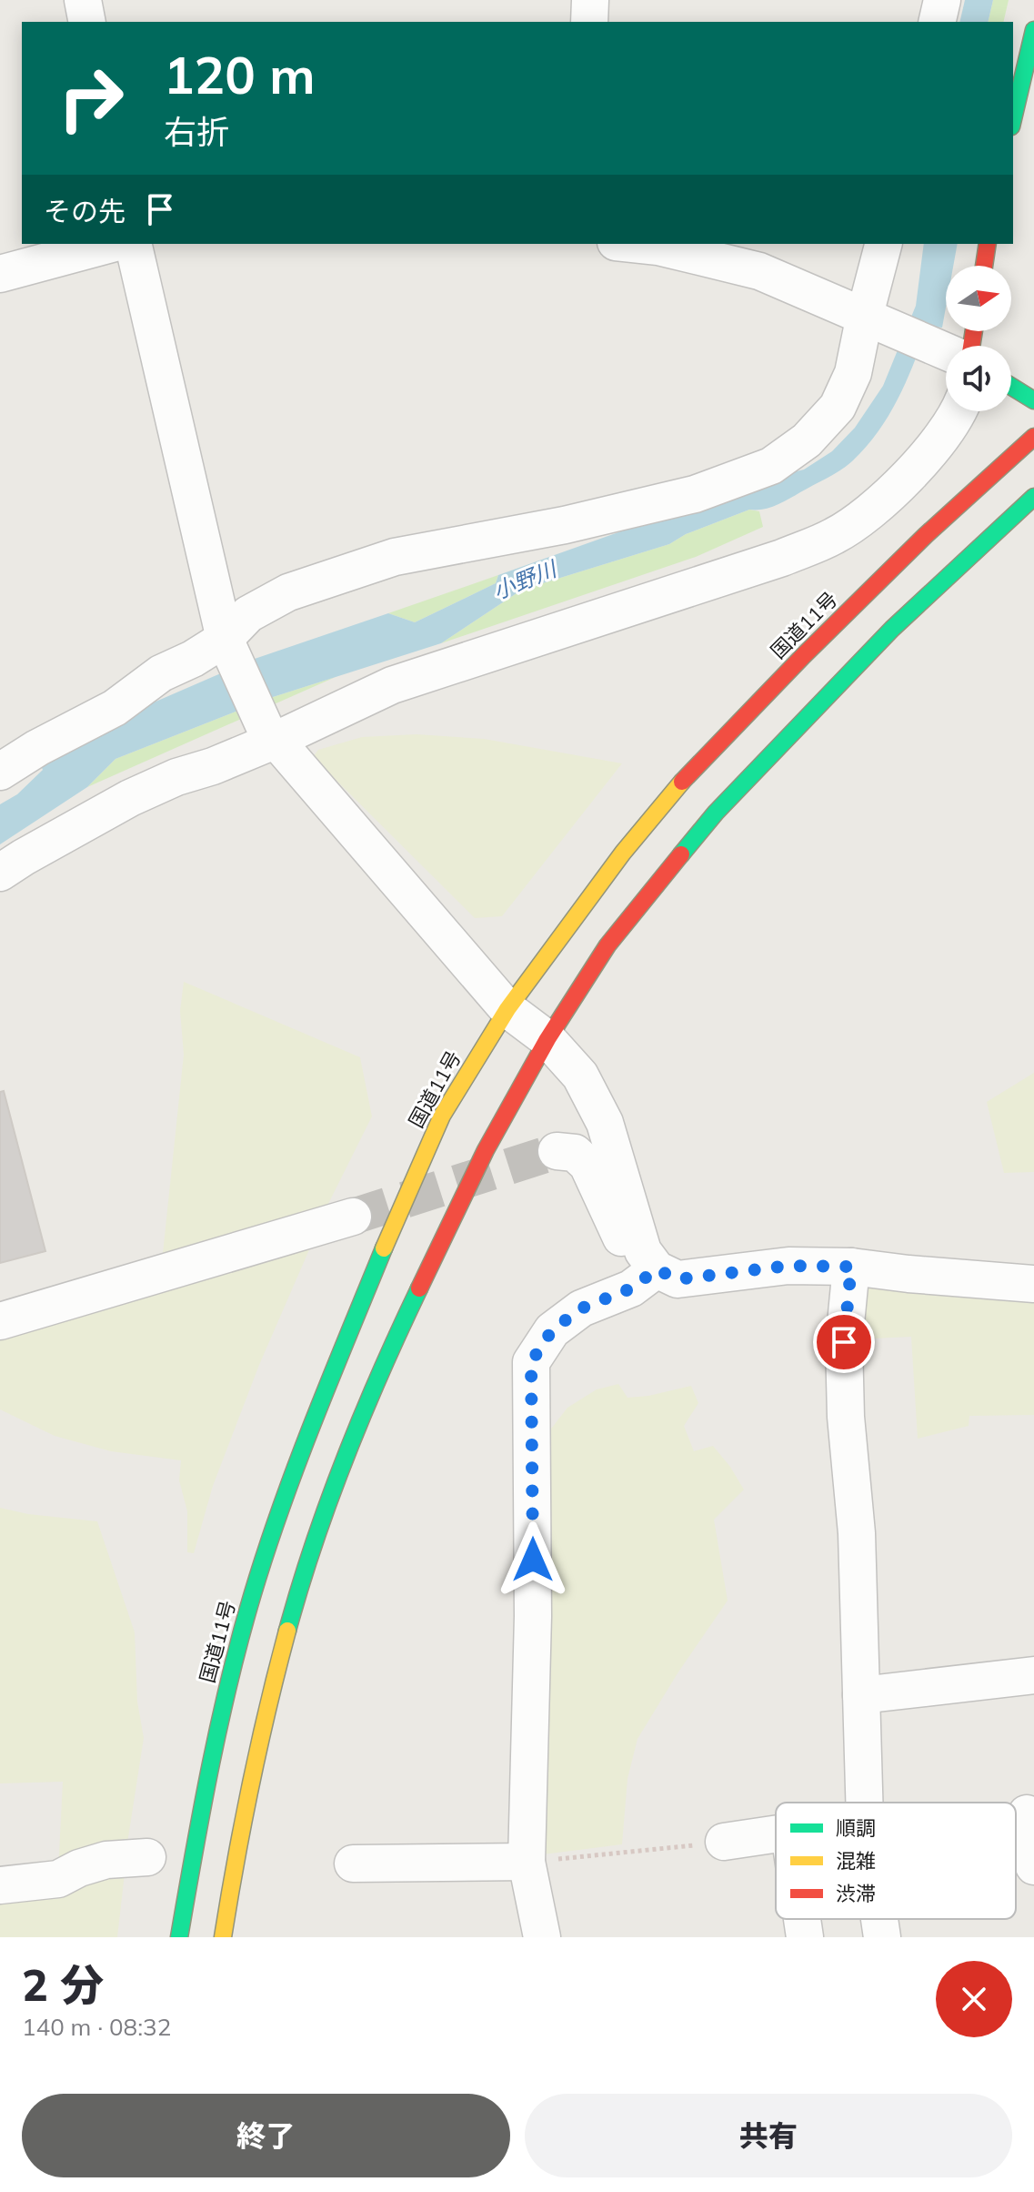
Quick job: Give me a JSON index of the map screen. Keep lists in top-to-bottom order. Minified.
{"streets":{"main road":["国道11号"]},"water":["小野川"],"legend":["順調","混雑","渋滞"],"north":"right","page":{"turn":["120 m","右折"],"then":"その先","heading":["2 分","140 m · 08:32"],"buttons":["終了","共有"]}}
